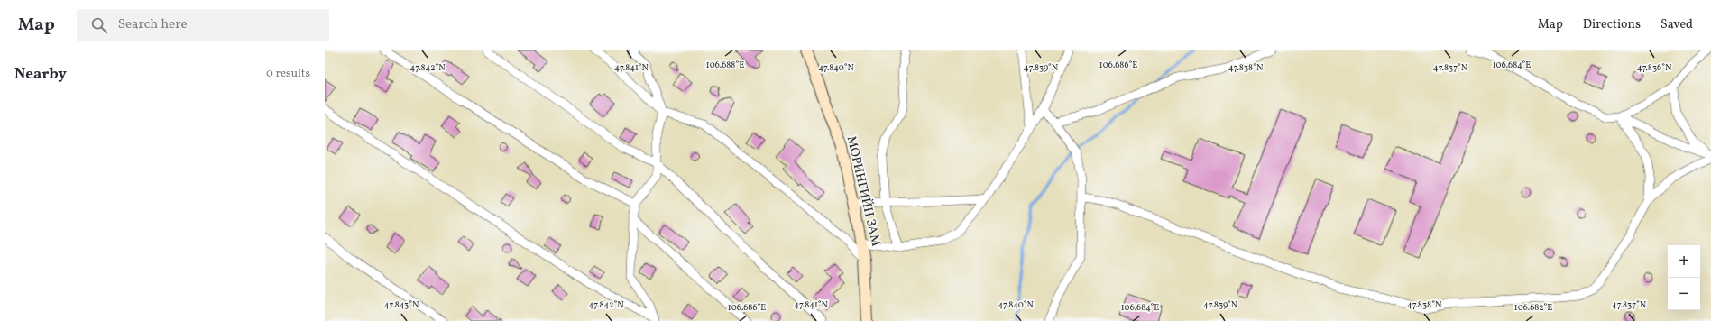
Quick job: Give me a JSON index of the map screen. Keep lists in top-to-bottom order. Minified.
{"streets":{"main road":["МОРИНГИЙН ЗАМ"]},"page":{"header":"Map","search":"Search here","nav":["Map","Directions","Saved"],"heading":["Nearby","0 results"],"map_buttons":["+","−"]},"coordinates":["106.686°E","106.684°E","106.688°E","47.842°N","47.841°N","47.840°N","47.839°N","47.838°N","47.837°N","47.836°N","47.843°N","106.682°E"]}
